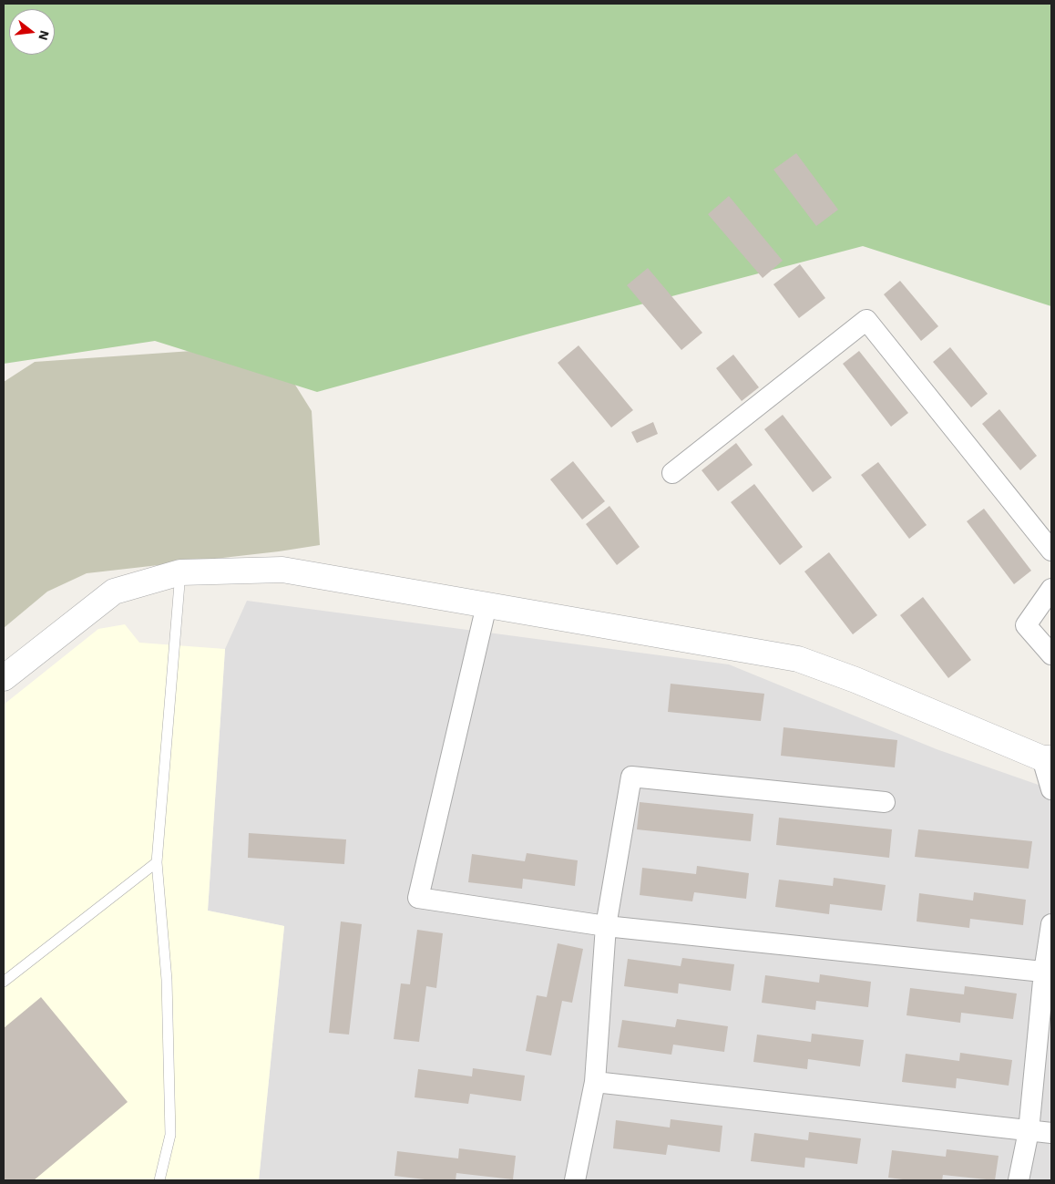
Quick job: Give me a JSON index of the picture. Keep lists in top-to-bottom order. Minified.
{"north":"right"}
